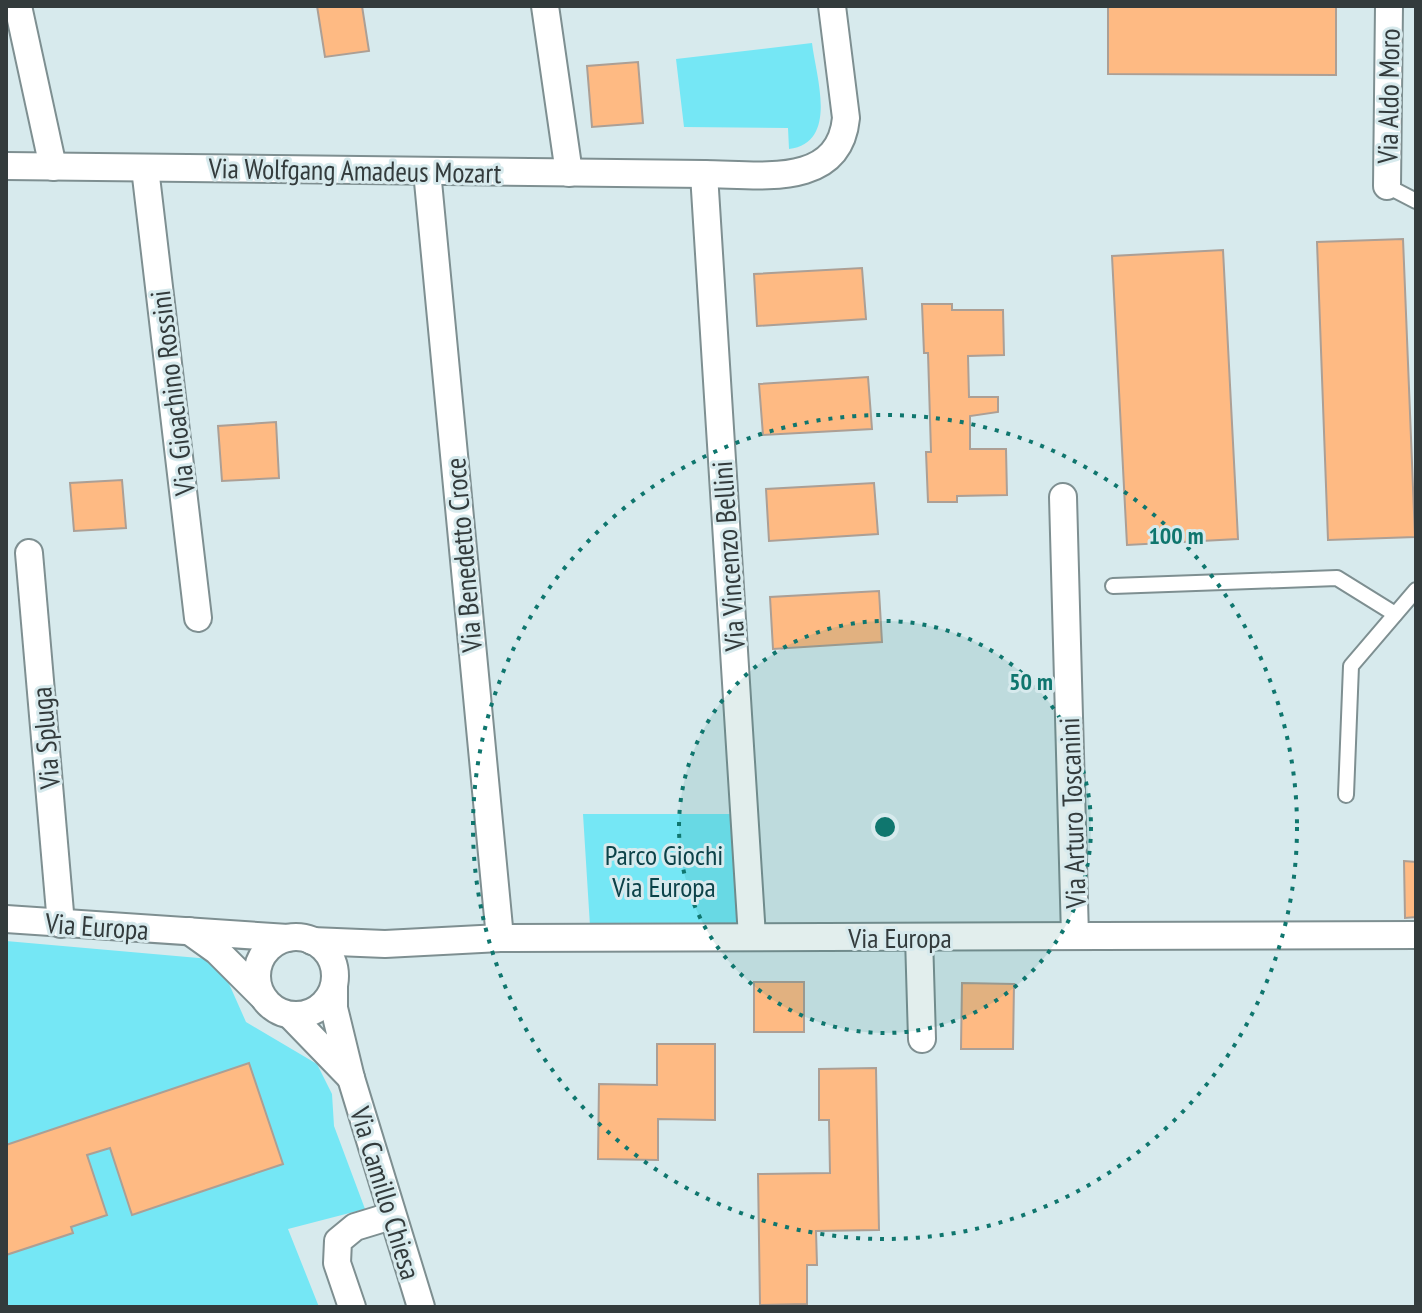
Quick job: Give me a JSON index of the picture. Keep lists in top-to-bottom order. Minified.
{"streets":{"street":["Via Aldo Moro","Via Wolfgang Amadeus Mozart","Via Gioachino Rossini","Via Benedetto Croce","Via Vincenzo Bellini","Via Spluga","Via Arturo Toscanini","Via Europa","Via Camillo Chiesa"]},"crossings":[["Via Wolfgang Amadeus Mozart","Via Gioachino Rossini"],["Via Wolfgang Amadeus Mozart","Via Benedetto Croce"],["Via Wolfgang Amadeus Mozart","Via Vincenzo Bellini"],["Via Benedetto Croce","Via Europa"],["Via Vincenzo Bellini","Via Europa"],["Via Spluga","Via Europa"],["Via Arturo Toscanini","Via Europa"],["Via Europa","Via Camillo Chiesa"]],"parks":["Parco Giochi Via Europa"],"rings":["100 m","50 m"]}
